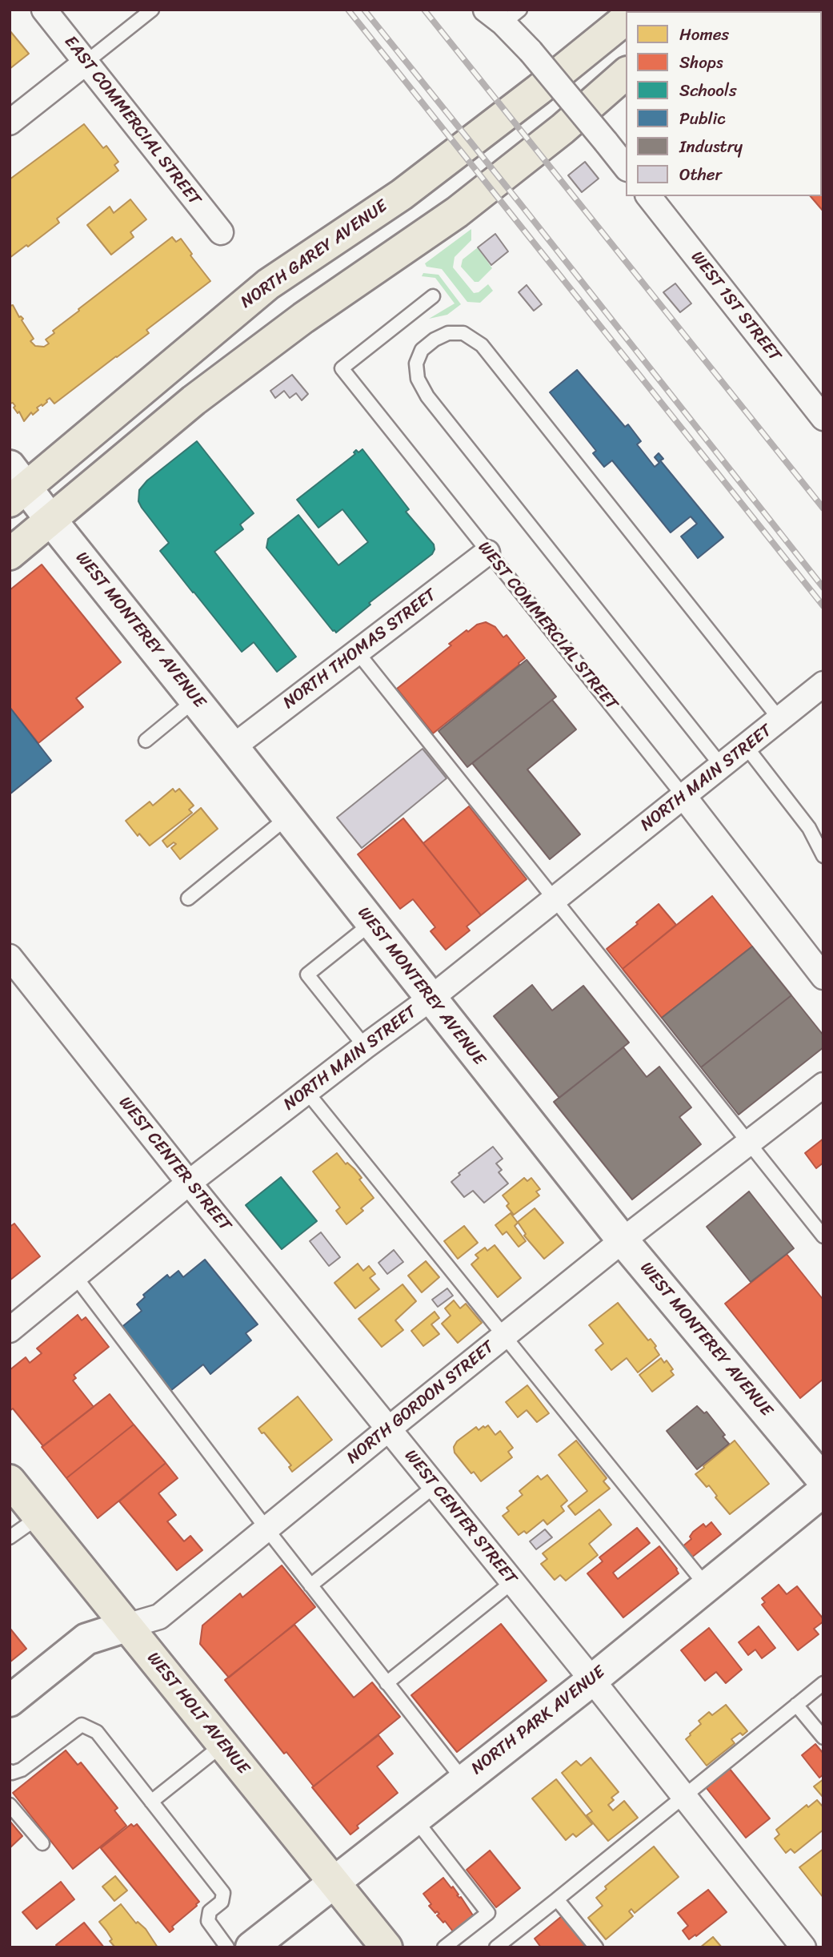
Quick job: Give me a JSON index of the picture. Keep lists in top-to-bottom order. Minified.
{"streets":{"main road":["NORTH GAREY AVENUE","WEST HOLT AVENUE"],"street":["EAST COMMERCIAL STREET","WEST 1ST STREET","WEST COMMERCIAL STREET","WEST MONTEREY AVENUE","NORTH THOMAS STREET","NORTH MAIN STREET","WEST CENTER STREET","NORTH GORDON STREET","NORTH PARK AVENUE"]},"crossings":[["NORTH GAREY AVENUE","WEST MONTEREY AVENUE"],["WEST COMMERCIAL STREET","NORTH THOMAS STREET"],["WEST COMMERCIAL STREET","NORTH MAIN STREET"],["WEST MONTEREY AVENUE","NORTH THOMAS STREET"],["WEST MONTEREY AVENUE","NORTH MAIN STREET"],["WEST MONTEREY AVENUE","NORTH GORDON STREET"],["NORTH MAIN STREET","WEST CENTER STREET"],["WEST CENTER STREET","NORTH GORDON STREET"],["WEST CENTER STREET","NORTH PARK AVENUE"],["NORTH GORDON STREET","WEST HOLT AVENUE"],["WEST HOLT AVENUE","NORTH PARK AVENUE"]],"legend":["Homes","Shops","Schools","Public","Industry","Other"]}
